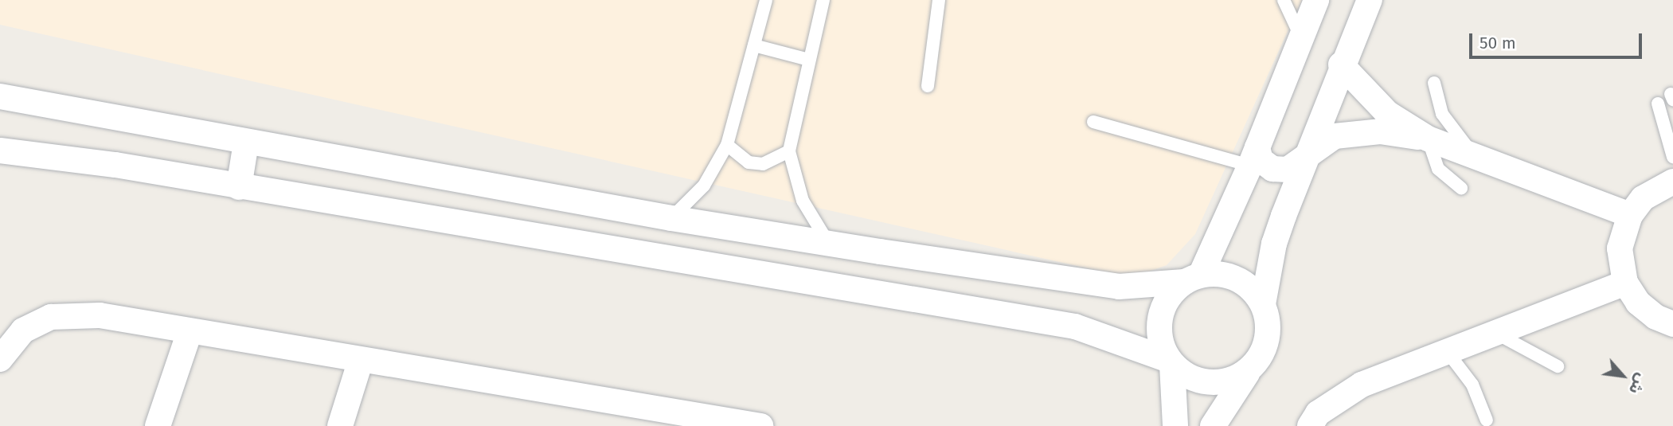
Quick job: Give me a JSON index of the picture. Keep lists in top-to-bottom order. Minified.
{"scale_bar":"50 m","north":"bottom right"}
